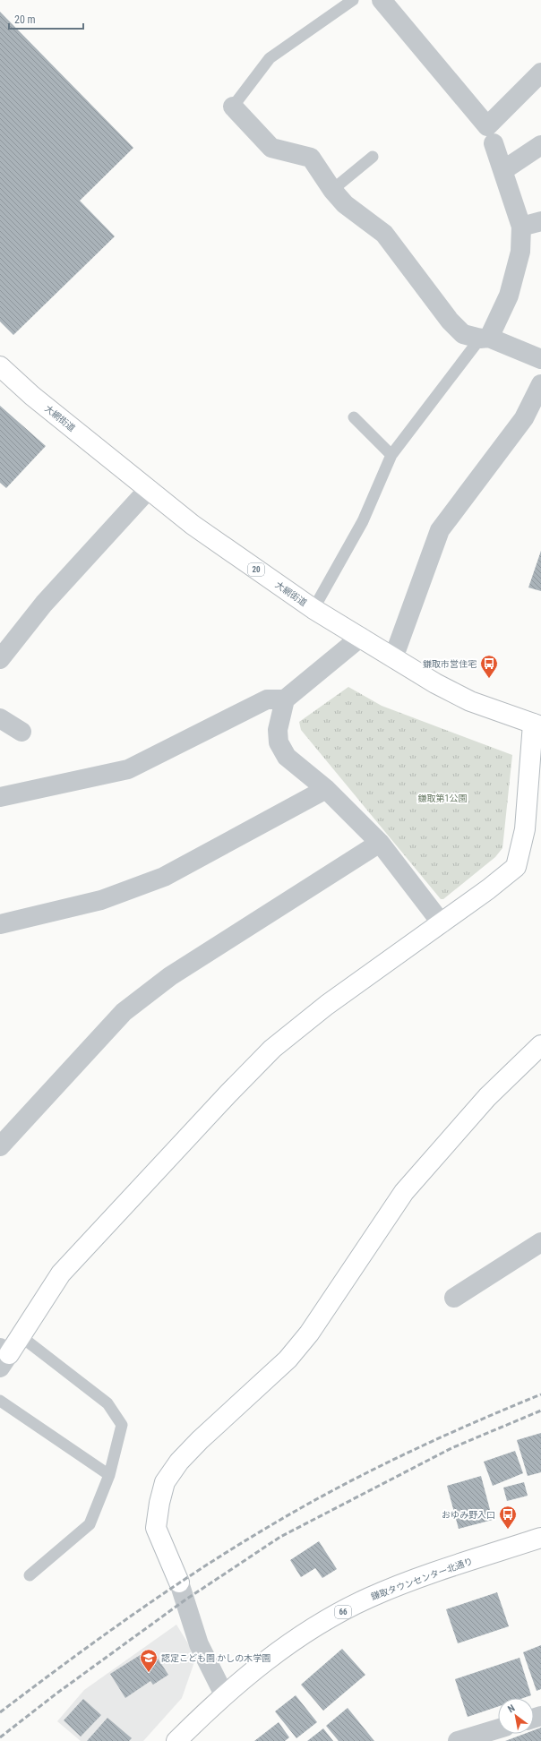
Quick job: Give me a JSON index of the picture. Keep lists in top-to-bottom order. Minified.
{"streets":{"street":["大網街道","20","鎌取タウンセンター北通り","66"]},"parks":["鎌取第1公園"],"places":{"bus stop":["鎌取市営住宅","おゆみ野入口"],"school or university":["認定こども園 かしの木学園"]},"scale_bar":"20 m","north":"top left"}
